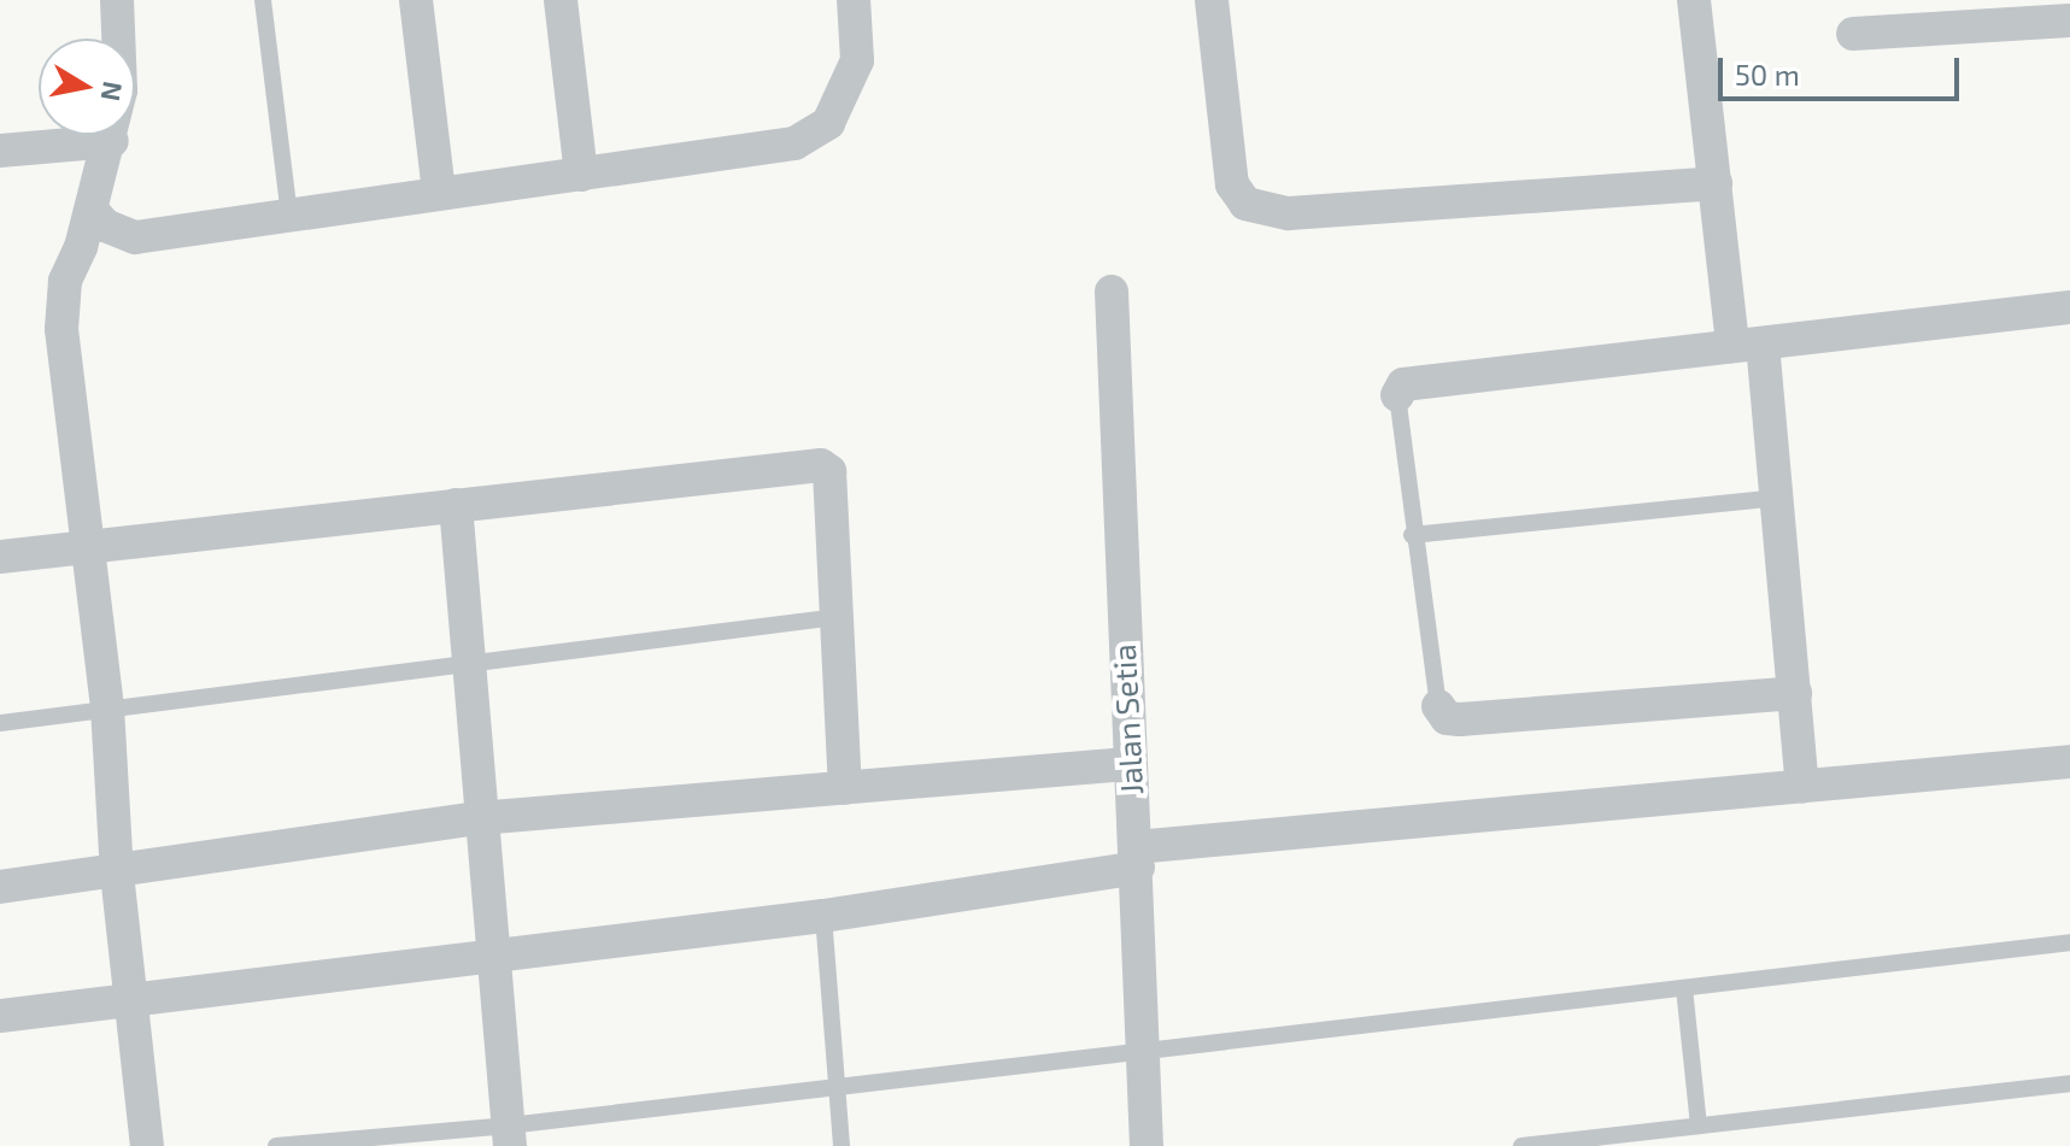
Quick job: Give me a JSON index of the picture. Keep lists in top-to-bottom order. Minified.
{"streets":{"street":["Jalan Setia"]},"scale_bar":"50 m","north":"right"}
